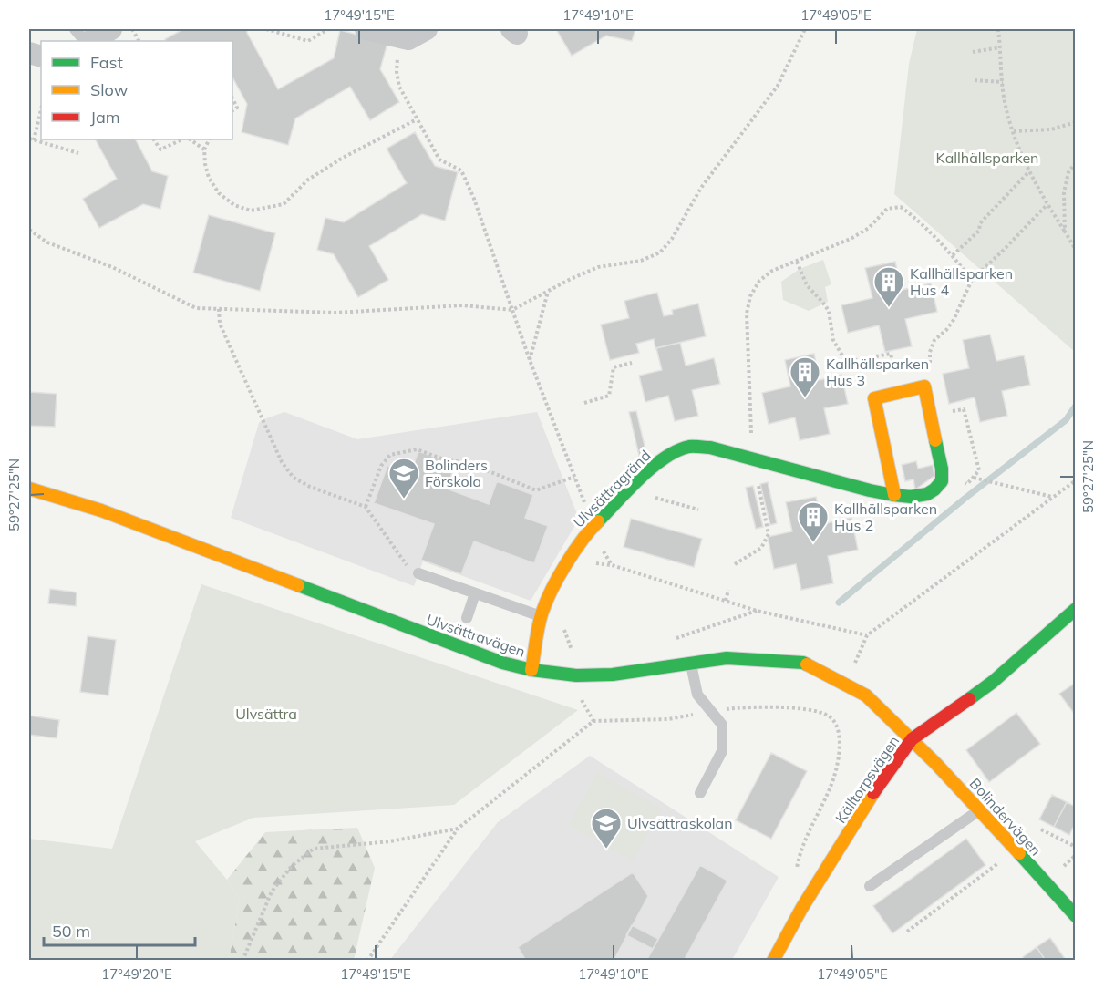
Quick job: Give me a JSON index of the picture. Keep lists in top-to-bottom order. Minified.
{"streets":{"street":["Ulvsättragränd","Ulvsättravägen","Källtorpsvägen","Bolindervägen"]},"crossings":[["Ulvsättragränd","Ulvsättravägen"],["Ulvsättravägen","Källtorpsvägen"],["Ulvsättravägen","Bolindervägen"],["Källtorpsvägen","Bolindervägen"]],"parks":["Kallhällsparken","Ulvsättra"],"places":{"building":["Kallhällsparken Hus 4","Kallhällsparken Hus 3","Kallhällsparken Hus 2"],"school or university":["Bolinders Förskola","Ulvsättraskolan"]},"legend":["Fast","Slow","Jam"],"scale_bar":"50 m","coordinates":["17°49'15\"E","17°49'10\"E","17°49'05\"E","59°27'25\"N","17°49'20\"E"]}
